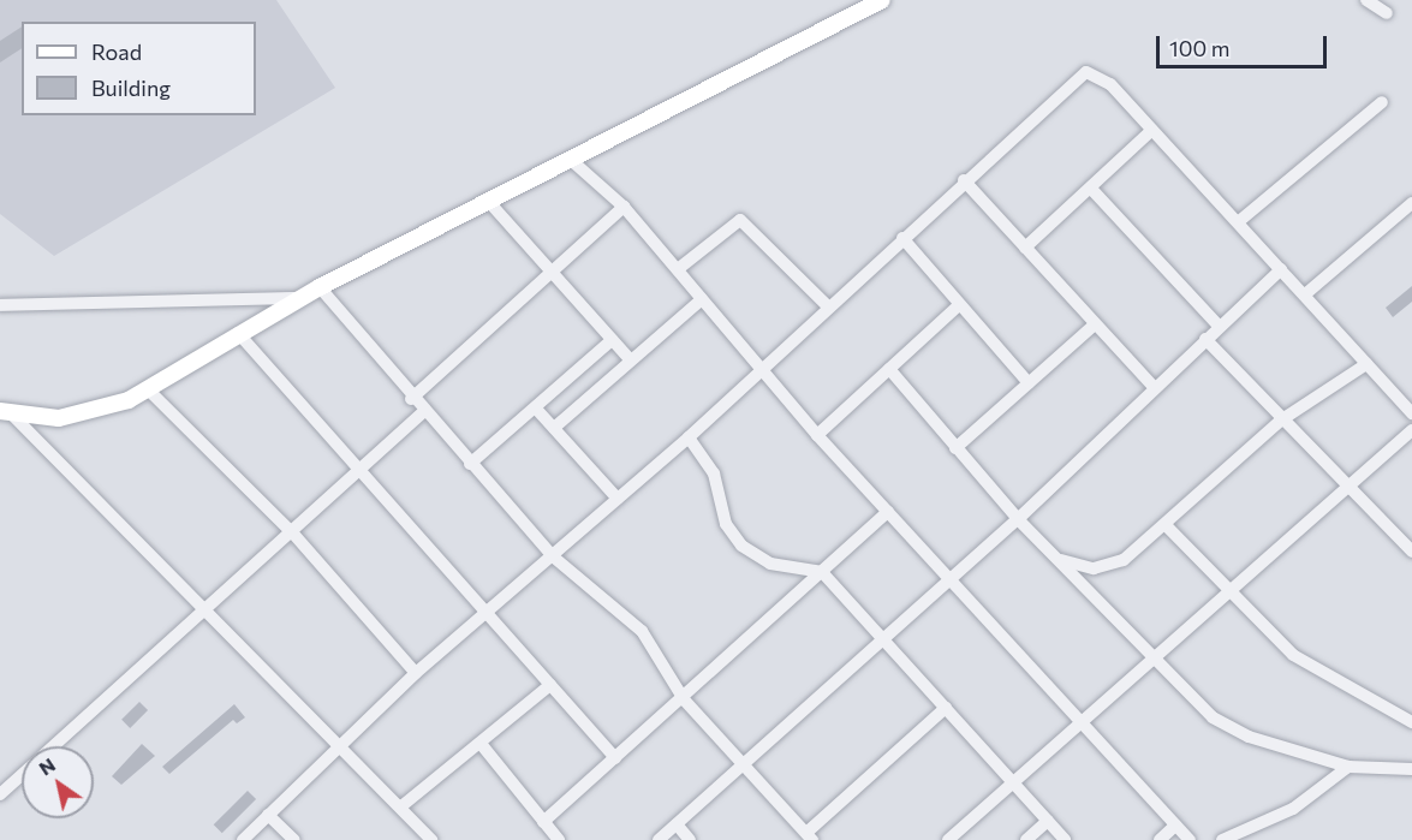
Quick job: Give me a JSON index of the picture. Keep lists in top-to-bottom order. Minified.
{"legend":["Road","Building"],"scale_bar":"100 m","north":"top left"}
